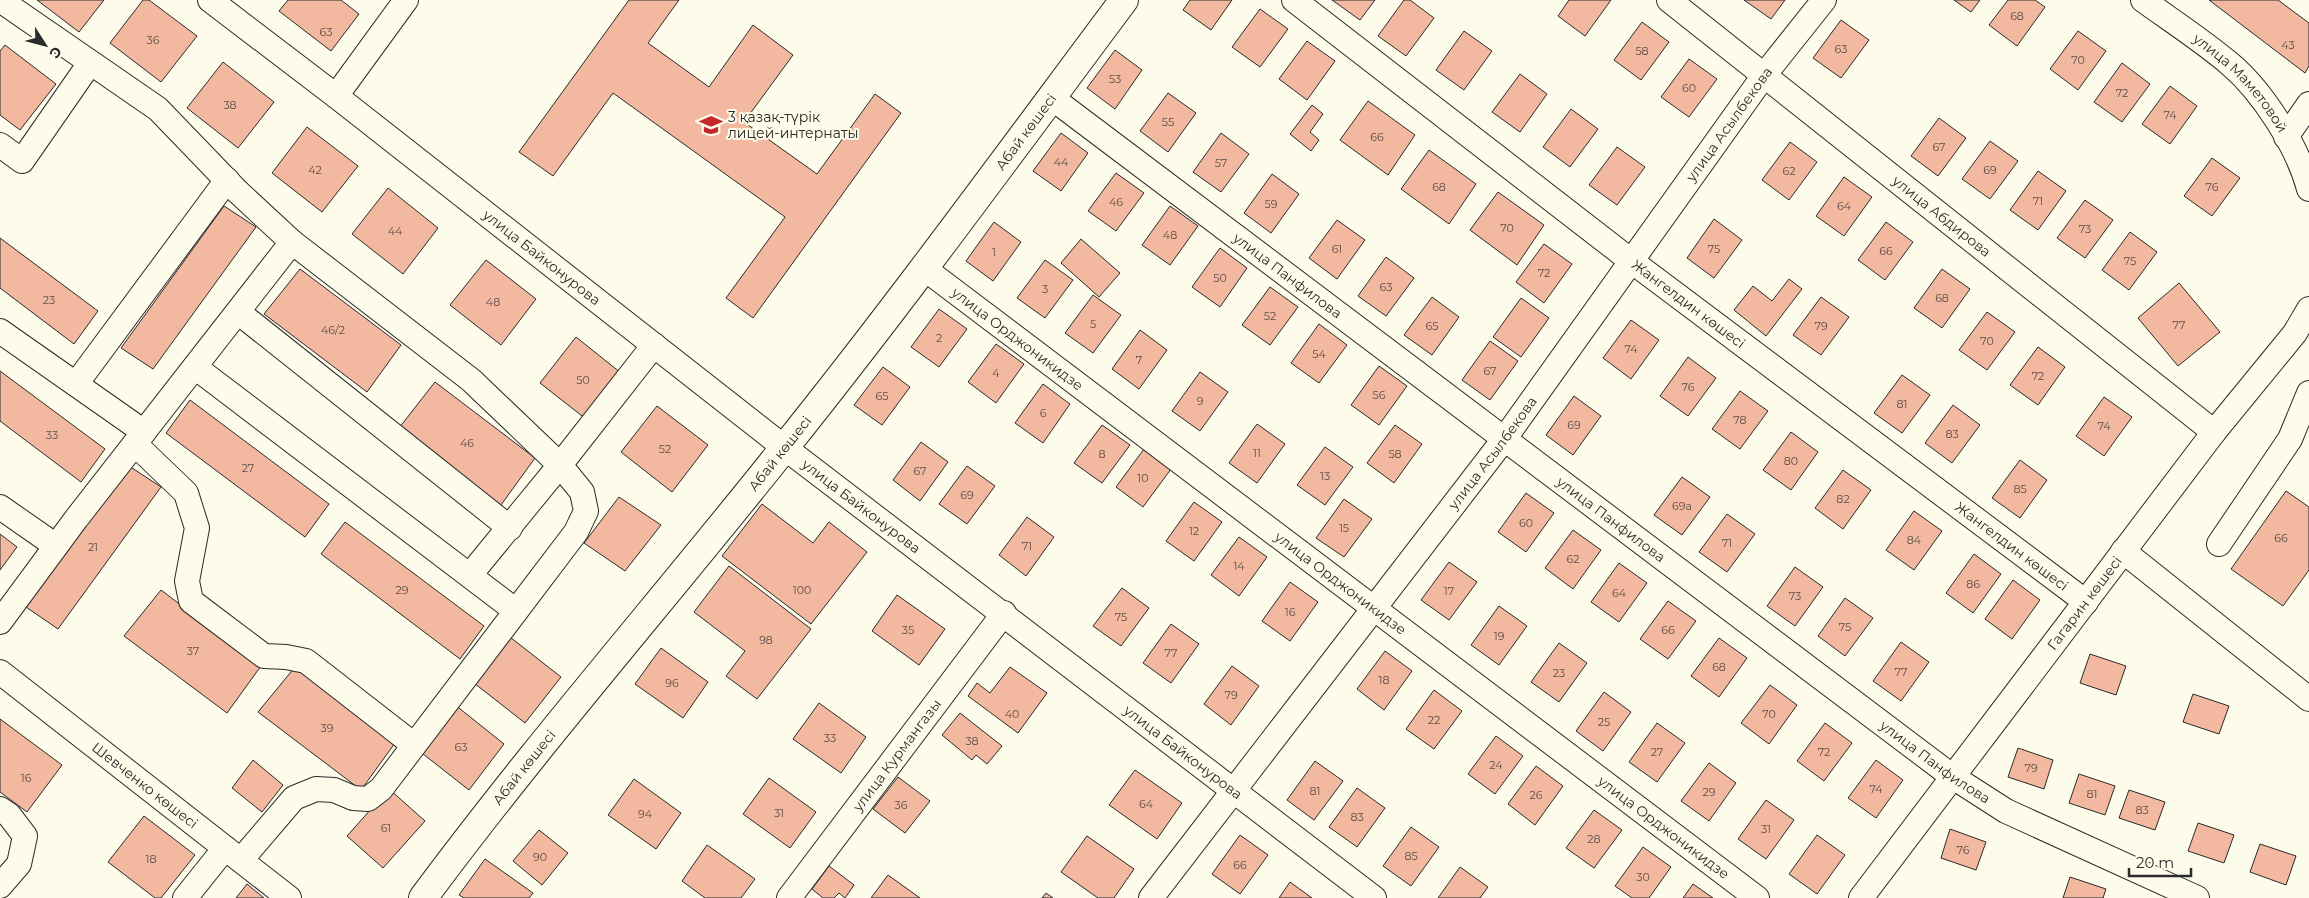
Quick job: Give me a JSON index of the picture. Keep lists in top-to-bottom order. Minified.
{"streets":{"main road":["Абай көшесі"],"street":["улица Маметовой","улица Асылбекова","улица Абдирова","улица Байконурова","улица Панфилова","Жангелдин көшесі","улица Орджоникидзе","Гагарин көшесі","улица Курмангазы","Шевченко көшесі"]},"crossings":[["улица Асылбекова","улица Абдирова"],["улица Асылбекова","улица Байконурова"],["улица Асылбекова","улица Панфилова"],["улица Асылбекова","Жангелдин көшесі"],["улица Асылбекова","улица Орджоникидзе"],["Абай көшесі","улица Байконурова"],["Абай көшесі","улица Панфилова"],["Абай көшесі","улица Орджоникидзе"],["улица Абдирова","Гагарин көшесі"],["улица Байконурова","улица Курмангазы"],["улица Панфилова","Гагарин көшесі"],["Жангелдин көшесі","Гагарин көшесі"]],"places":{"school or university":["3 қазақ-түрік лицей-интернаты"]},"house_numbers":["68","63","36","43","63","58","70","53","60","72","38","74","55","66","67","44","57","42","69","62","68","76","71","46","59","64","70","73","44","48","61","75","66","1","75","72","50","63","3","68","23","48","52","5","77","65","79","46/2","2","70","74","54","7","67","4","72","50","76","56","65","9","81","6","78","69","74","83","33","46","52","11","8","58","80","27","67","13","10","85","69","82","69а","60","15","12","66","84","71","71","21","62","14","86","29","100","17","64","73","16","75","75","35","66","19","98","37","77","68","77","23","18","96","79","40","70","22","25","39","33","38","63","27","72","24","79","16","74","81","29","81","26","64","36","83","31","94","83","61","31","28","76","85","90","18","66","30"],"scale_bar":"20 m","north":"bottom right"}
